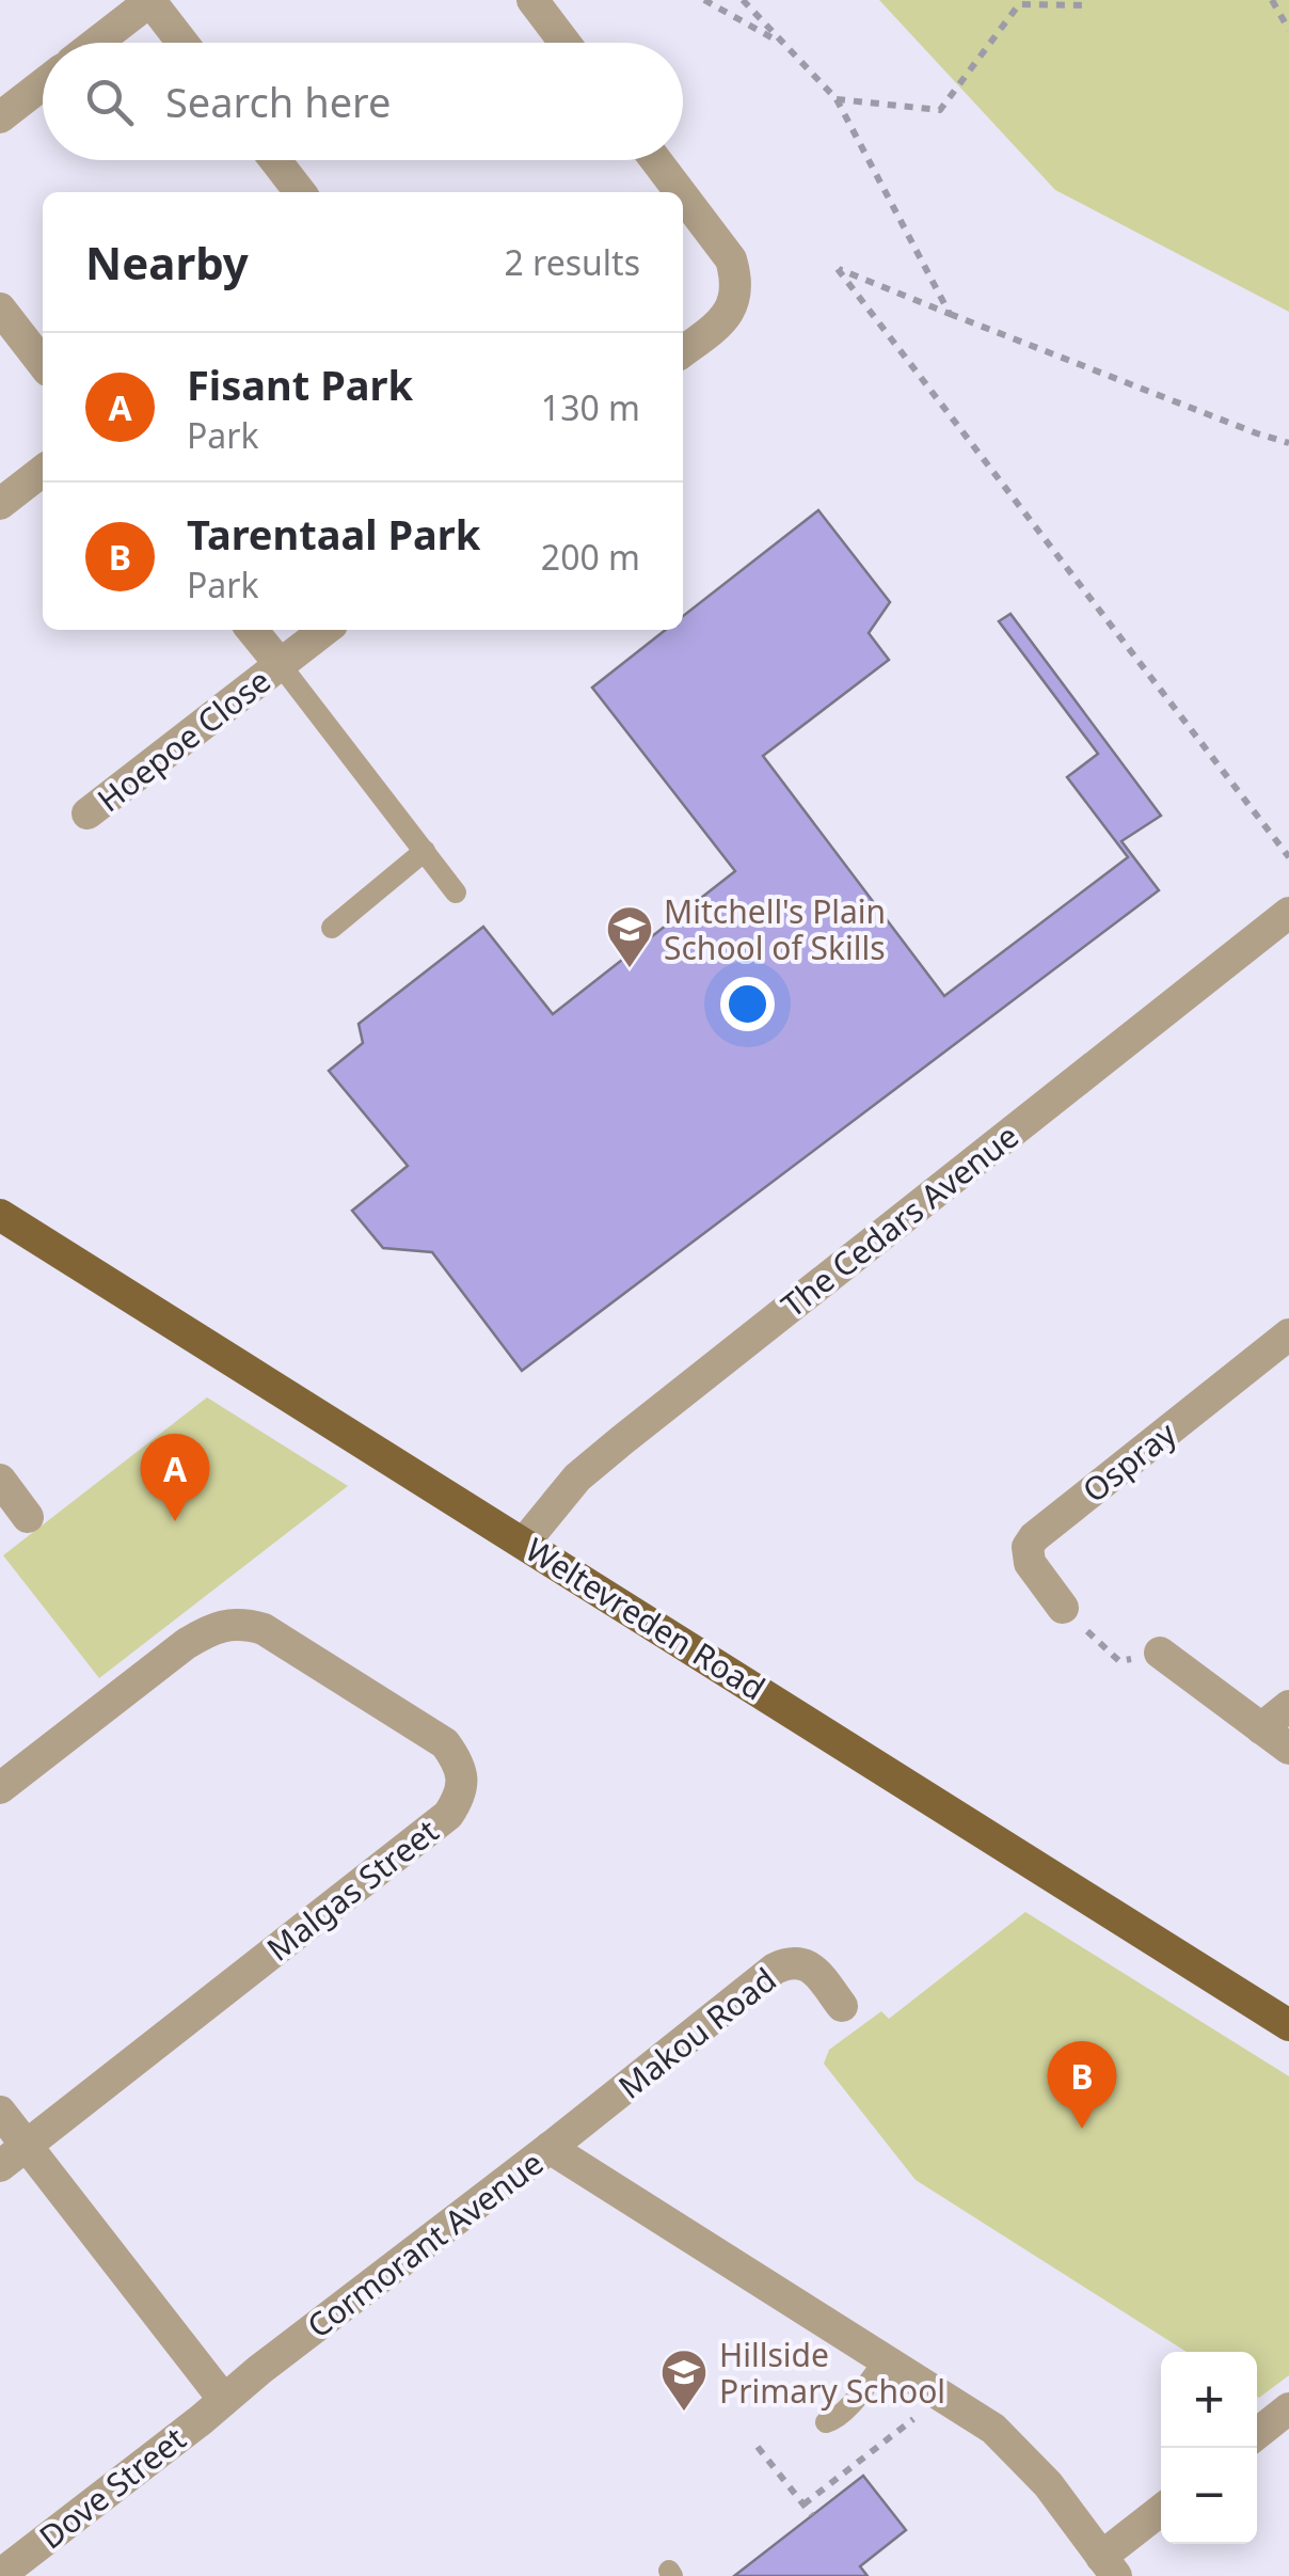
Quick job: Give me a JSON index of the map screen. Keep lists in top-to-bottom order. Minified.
{"streets":{"main road":["Weltevreden Road"],"street":["Hoepoe Close","The Cedars Avenue","Ospray","Malgas Street","Makou Road","Cormorant Avenue","Dove Street"]},"crossings":[["The Cedars Avenue","Weltevreden Road"],["Makou Road","Cormorant Avenue"],["Cormorant Avenue","Dove Street"]],"places":{"school or university":["Mitchell's Plain School of Skills","Hillside Primary School"]},"page":{"search":"Search here","heading":["Nearby","2 results"],"list":[{"mark":"A","name":"Fisant Park","note":"Park","value":"130 m"},{"mark":"B","name":"Tarentaal Park","note":"Park","value":"200 m"}],"pins":["A","B"],"map_buttons":["+","−"]}}
